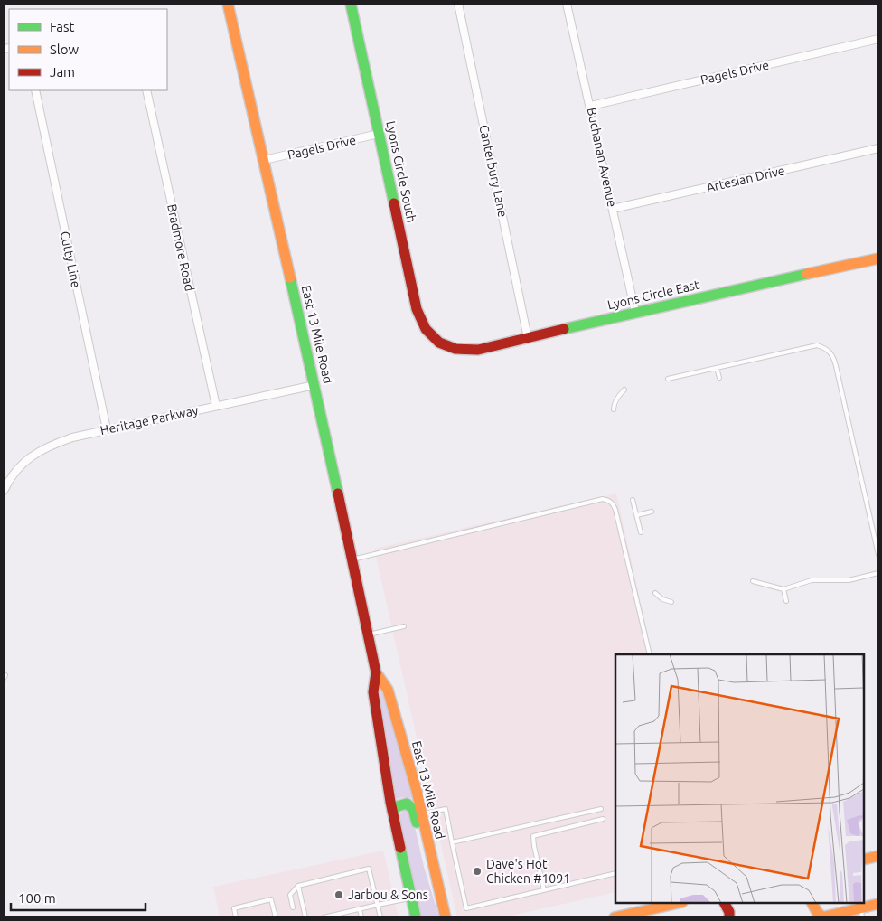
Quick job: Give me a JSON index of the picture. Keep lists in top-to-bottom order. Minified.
{"streets":{"main road":["Lyons Circle South","Lyons Circle East","East 13 Mile Road"],"street":["Pagels Drive","Buchanan Avenue","Canterbury Lane","Artesian Drive","Bradmore Road","Cutty Line","Heritage Parkway"]},"crossings":[["Pagels Drive","Buchanan Avenue"],["Pagels Drive","Lyons Circle South"],["Pagels Drive","East 13 Mile Road"],["Buchanan Avenue","Artesian Drive"],["Buchanan Avenue","Lyons Circle East"],["Canterbury Lane","Lyons Circle East"],["Lyons Circle South","Lyons Circle East"],["Bradmore Road","Heritage Parkway"],["Cutty Line","Heritage Parkway"],["East 13 Mile Road","Heritage Parkway"]],"places":["Dave's Hot Chicken #1091","Jarbou & Sons"],"legend":["Fast","Slow","Jam"],"scale_bar":"100 m"}
